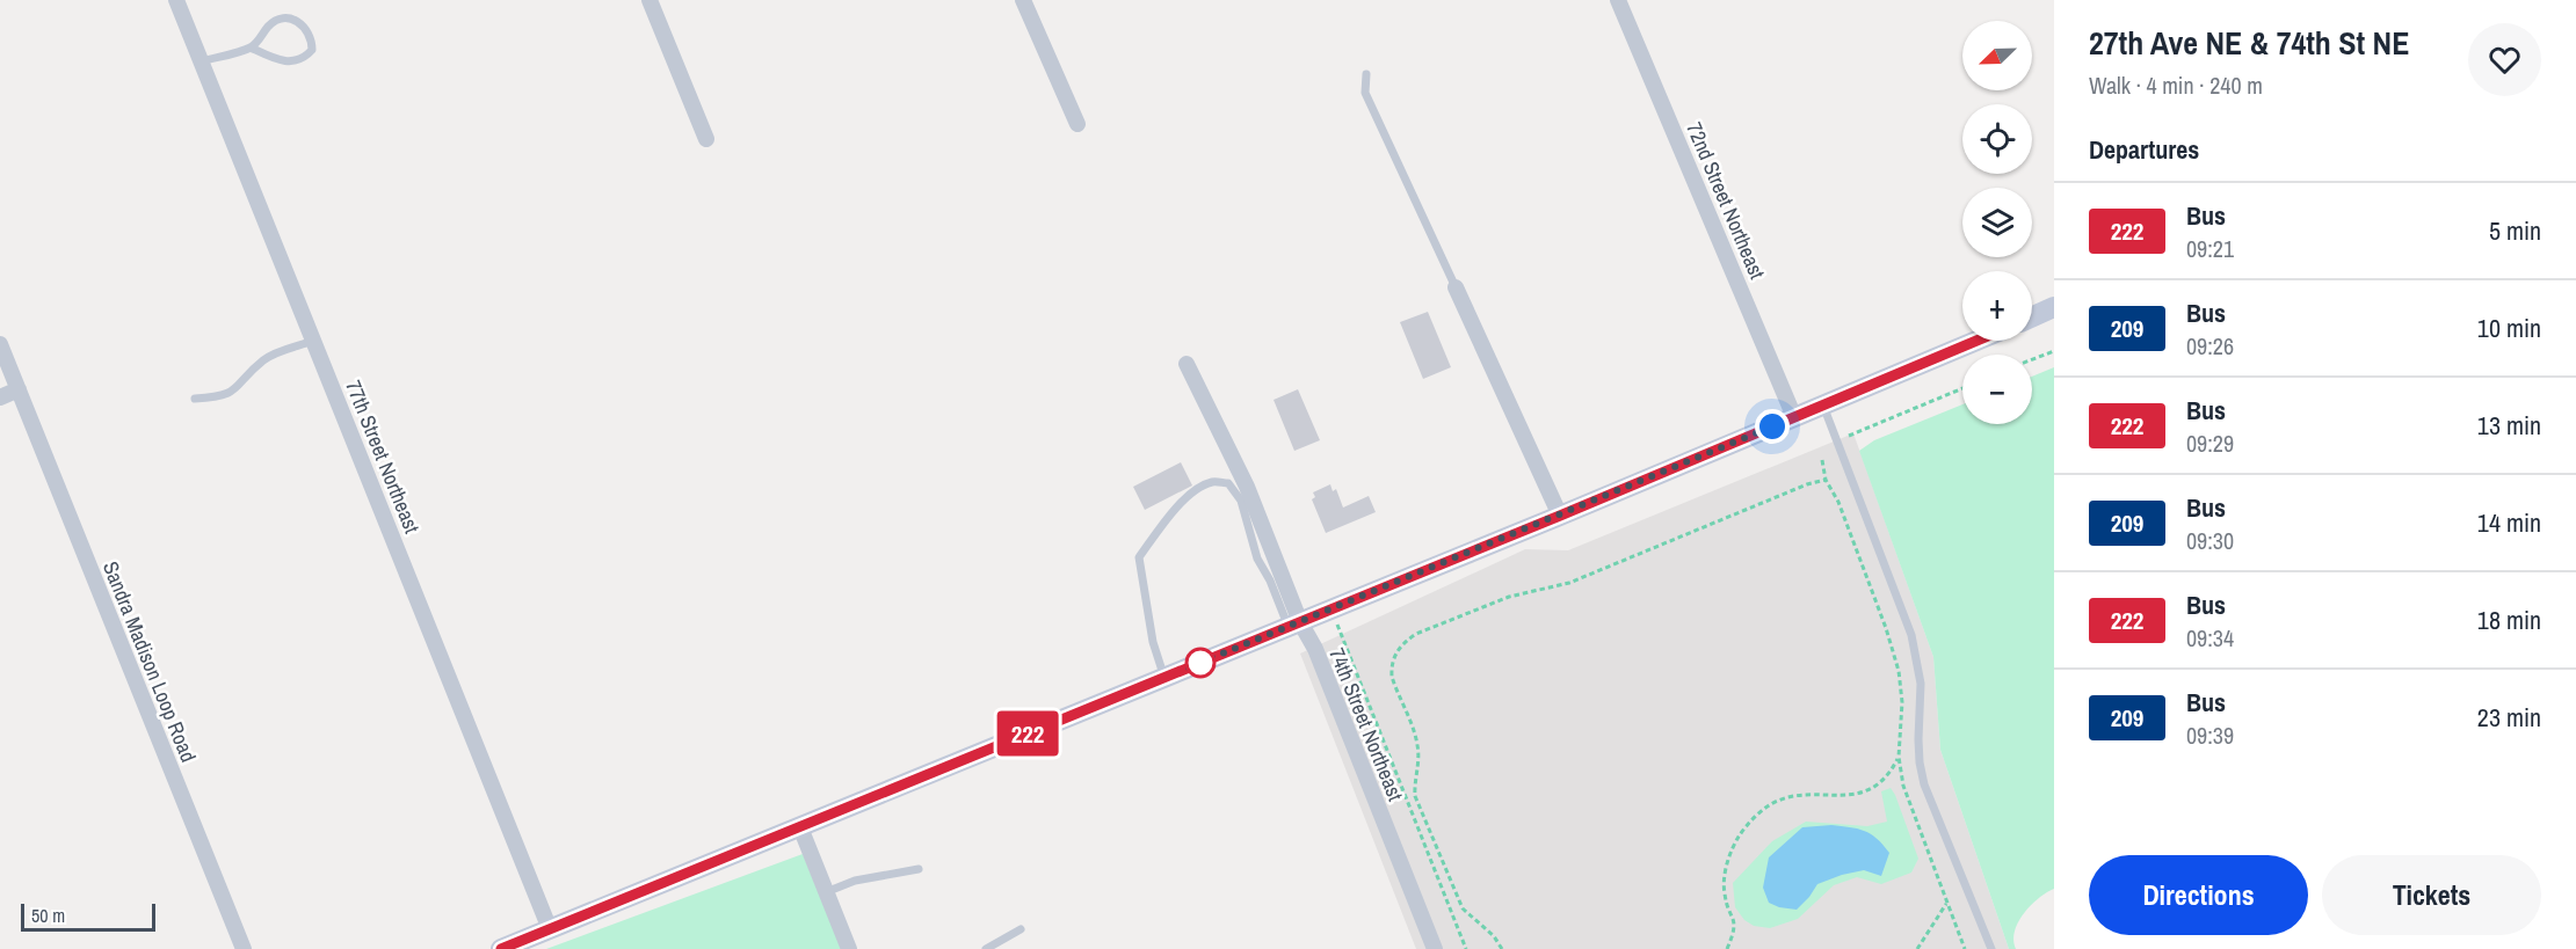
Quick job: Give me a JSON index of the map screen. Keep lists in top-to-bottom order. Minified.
{"streets":{"street":["72nd Street Northeast","77th Street Northeast","Sandra Madison Loop Road","74th Street Northeast"]},"lines":["bus line 222"],"scale_bar":"50 m","north":"bottom left","page":{"on_map":"222","heading":[["27th Ave NE & 74th St NE","Walk · 4 min · 240 m"],"Departures"],"map_buttons":["+","−"],"list":[{"mark":"222","name":"Bus","note":"09:21","value":"5 min"},{"mark":"209","name":"Bus","note":"09:26","value":"10 min"},{"mark":"222","name":"Bus","note":"09:29","value":"13 min"},{"mark":"209","name":"Bus","note":"09:30","value":"14 min"},{"mark":"222","name":"Bus","note":"09:34","value":"18 min"},{"mark":"209","name":"Bus","note":"09:39","value":"23 min"}],"buttons":["Directions","Tickets"],"scale":"50 m"}}
